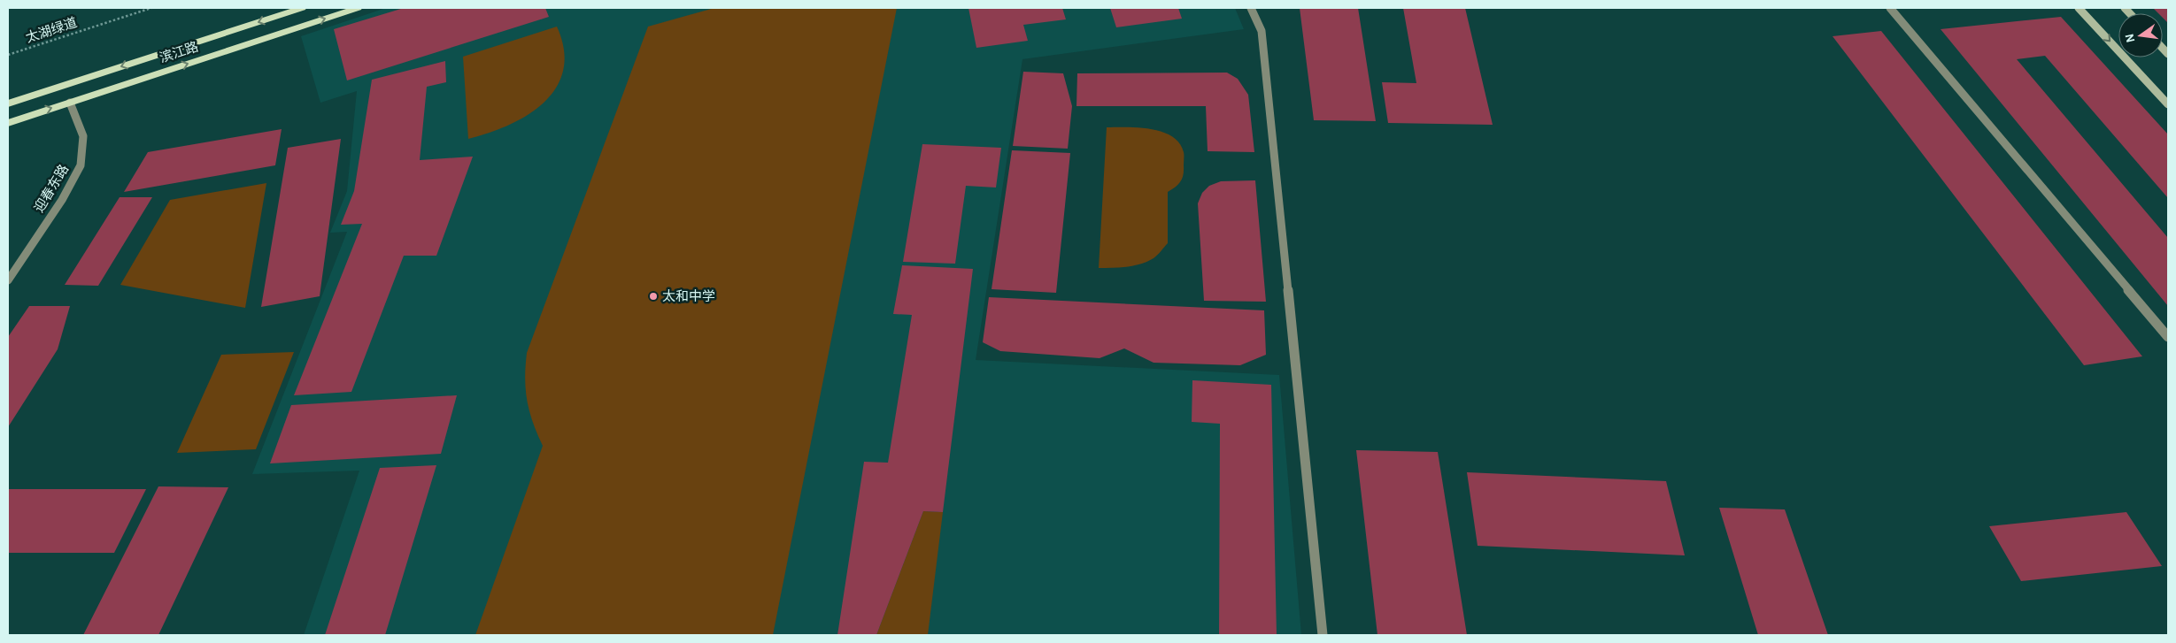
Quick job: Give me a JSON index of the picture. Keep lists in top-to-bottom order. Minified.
{"streets":{"main road":["滨江路"],"street":["迎春东路"],"path":["太湖绿道"]},"crossings":[["滨江路","迎春东路"]],"places":["太和中学"],"north":"left"}
